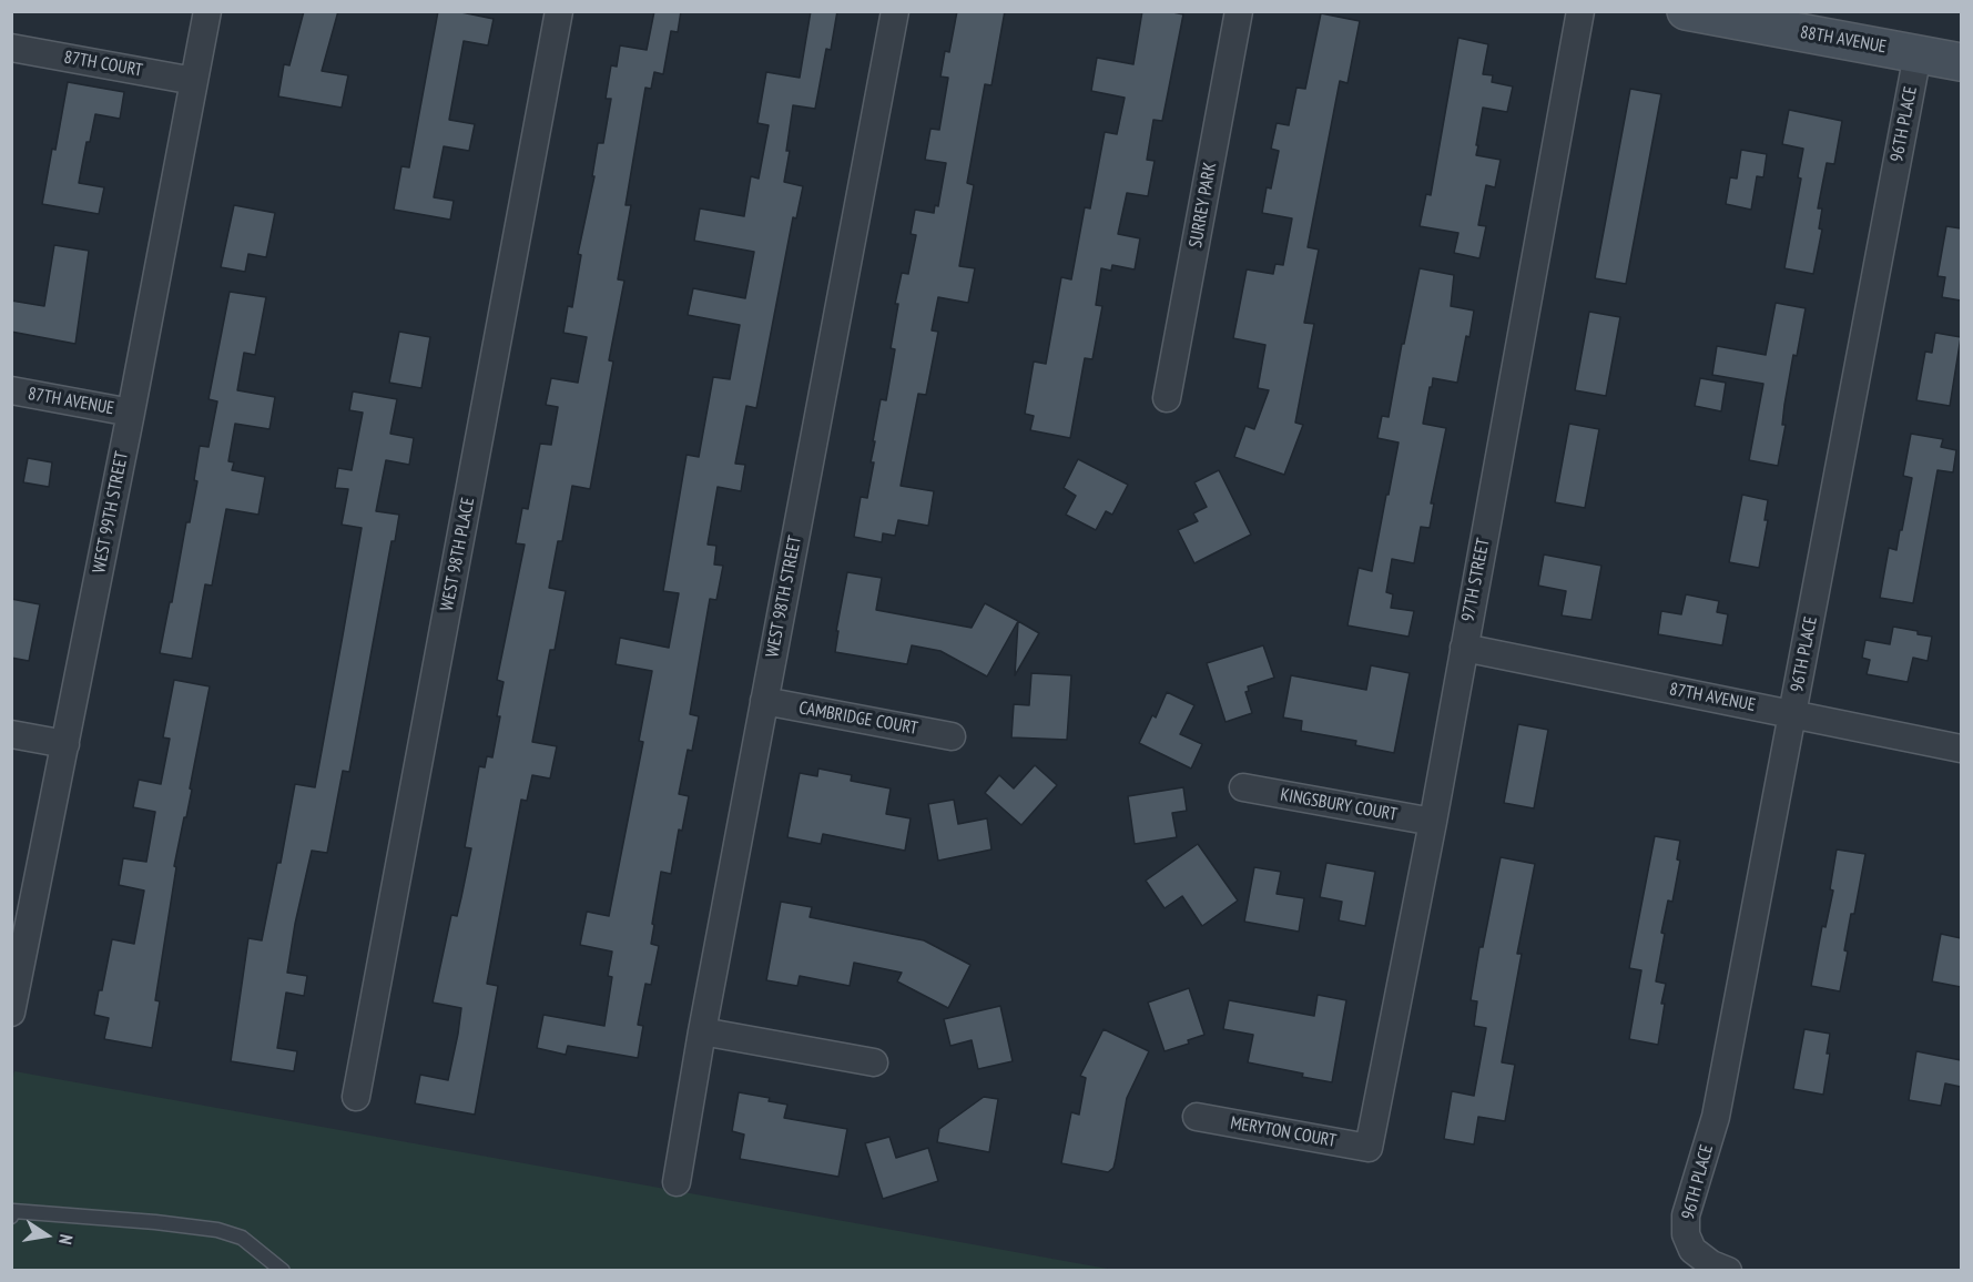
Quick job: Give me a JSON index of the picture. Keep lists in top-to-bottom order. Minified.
{"streets":{"street":["88TH AVENUE","87TH COURT","96TH PLACE","SURREY PARK","87TH AVENUE","WEST 99TH STREET","WEST 98TH PLACE","97TH STREET","WEST 98TH STREET","CAMBRIDGE COURT","KINGSBURY COURT","MERYTON COURT"]},"crossings":[["88TH AVENUE","96TH PLACE"],["87TH COURT","WEST 99TH STREET"],["96TH PLACE","87TH AVENUE"],["87TH AVENUE","WEST 99TH STREET"],["87TH AVENUE","97TH STREET"],["97TH STREET","KINGSBURY COURT"],["97TH STREET","MERYTON COURT"],["WEST 98TH STREET","CAMBRIDGE COURT"]],"north":"right"}
